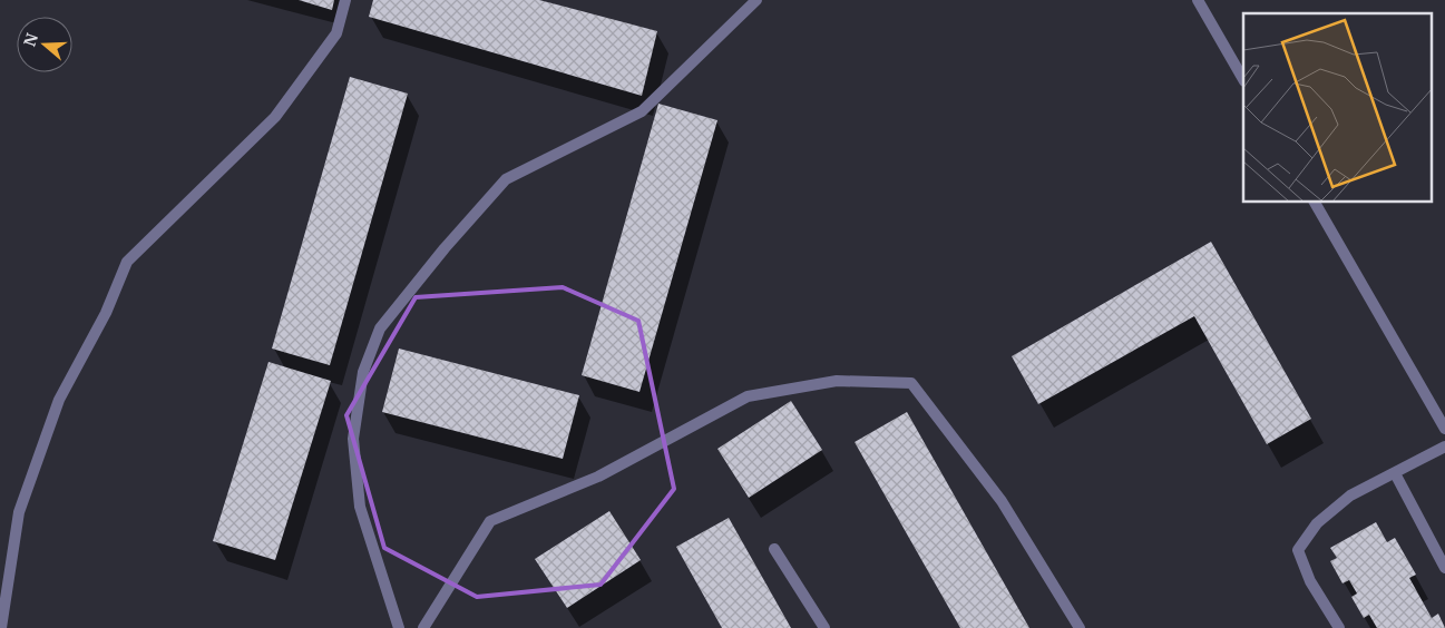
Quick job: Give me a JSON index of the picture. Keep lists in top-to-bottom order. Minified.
{"north":"left"}
